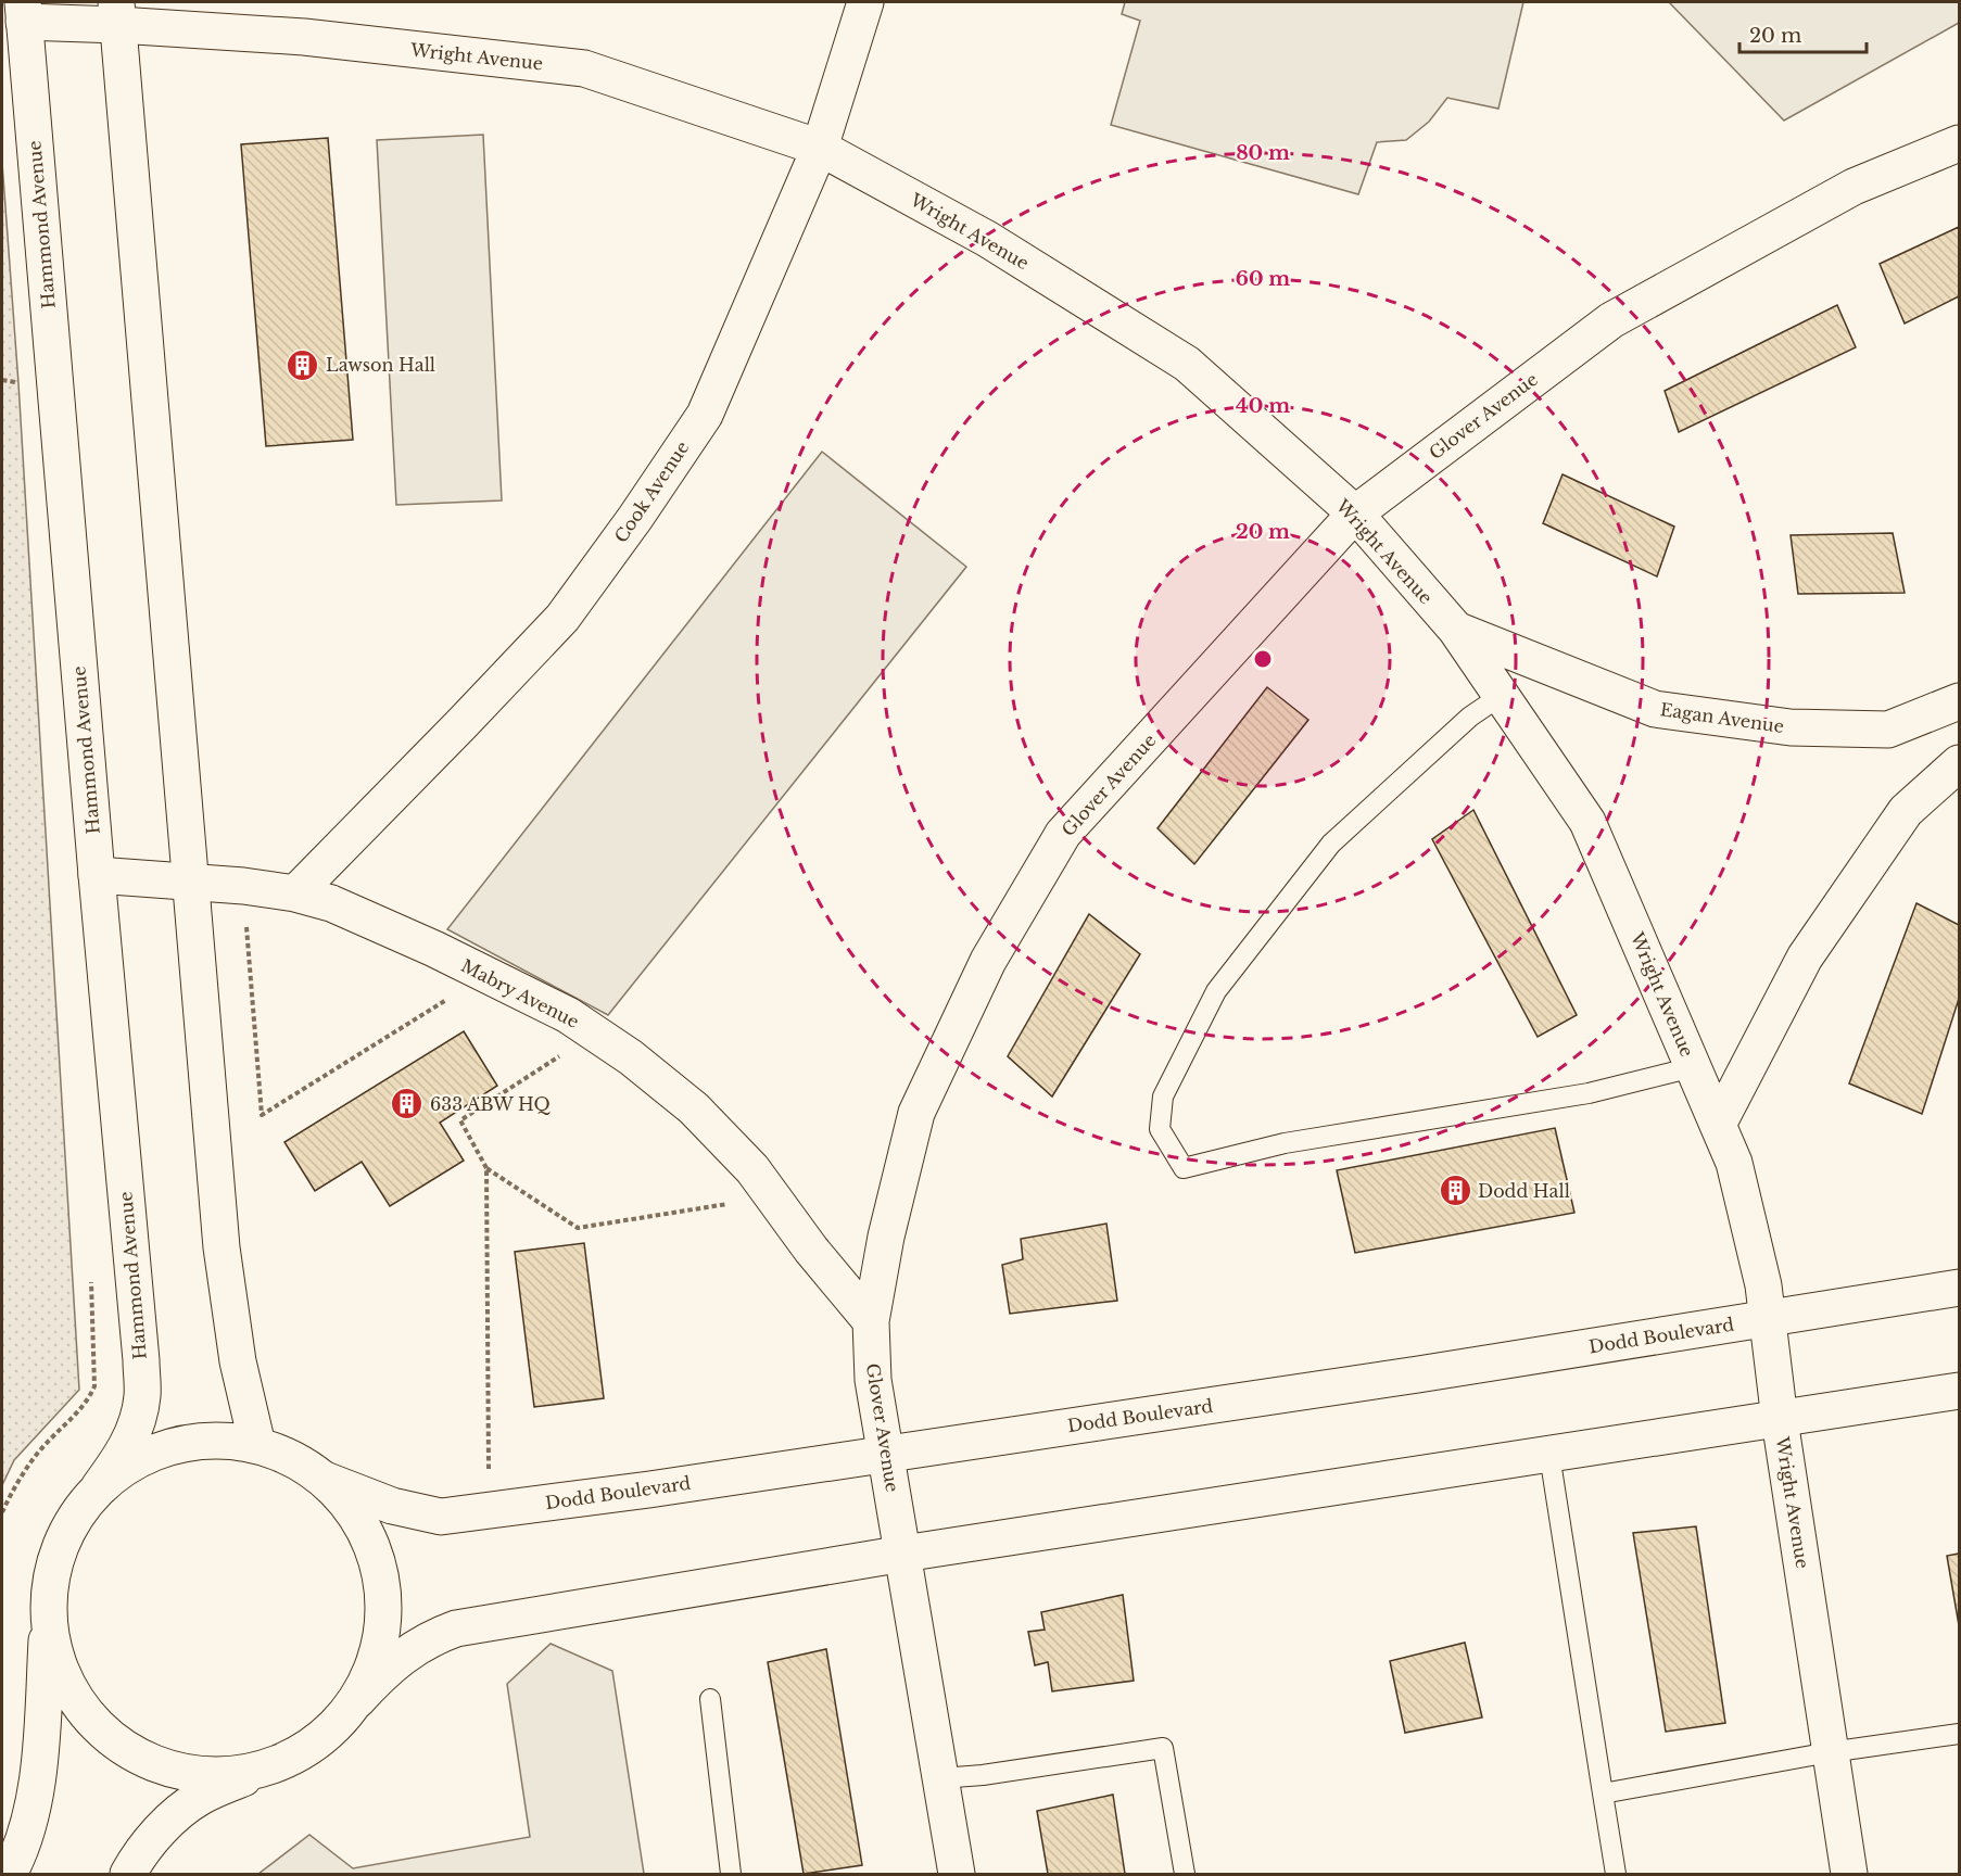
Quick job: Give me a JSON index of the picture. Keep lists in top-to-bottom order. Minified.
{"streets":{"street":["Wright Avenue","Hammond Avenue","Glover Avenue","Cook Avenue","Eagan Avenue","Mabry Avenue","Dodd Boulevard"]},"crossings":[["Wright Avenue","Hammond Avenue"],["Wright Avenue","Glover Avenue"],["Wright Avenue","Cook Avenue"],["Wright Avenue","Eagan Avenue"],["Wright Avenue","Dodd Boulevard"],["Hammond Avenue","Mabry Avenue"],["Glover Avenue","Mabry Avenue"],["Glover Avenue","Dodd Boulevard"],["Cook Avenue","Mabry Avenue"]],"places":{"building":["Lawson Hall","633 ABW HQ","Dodd Hall"]},"scale_bar":"20 m","rings":["80 m","60 m","40 m","20 m"]}
